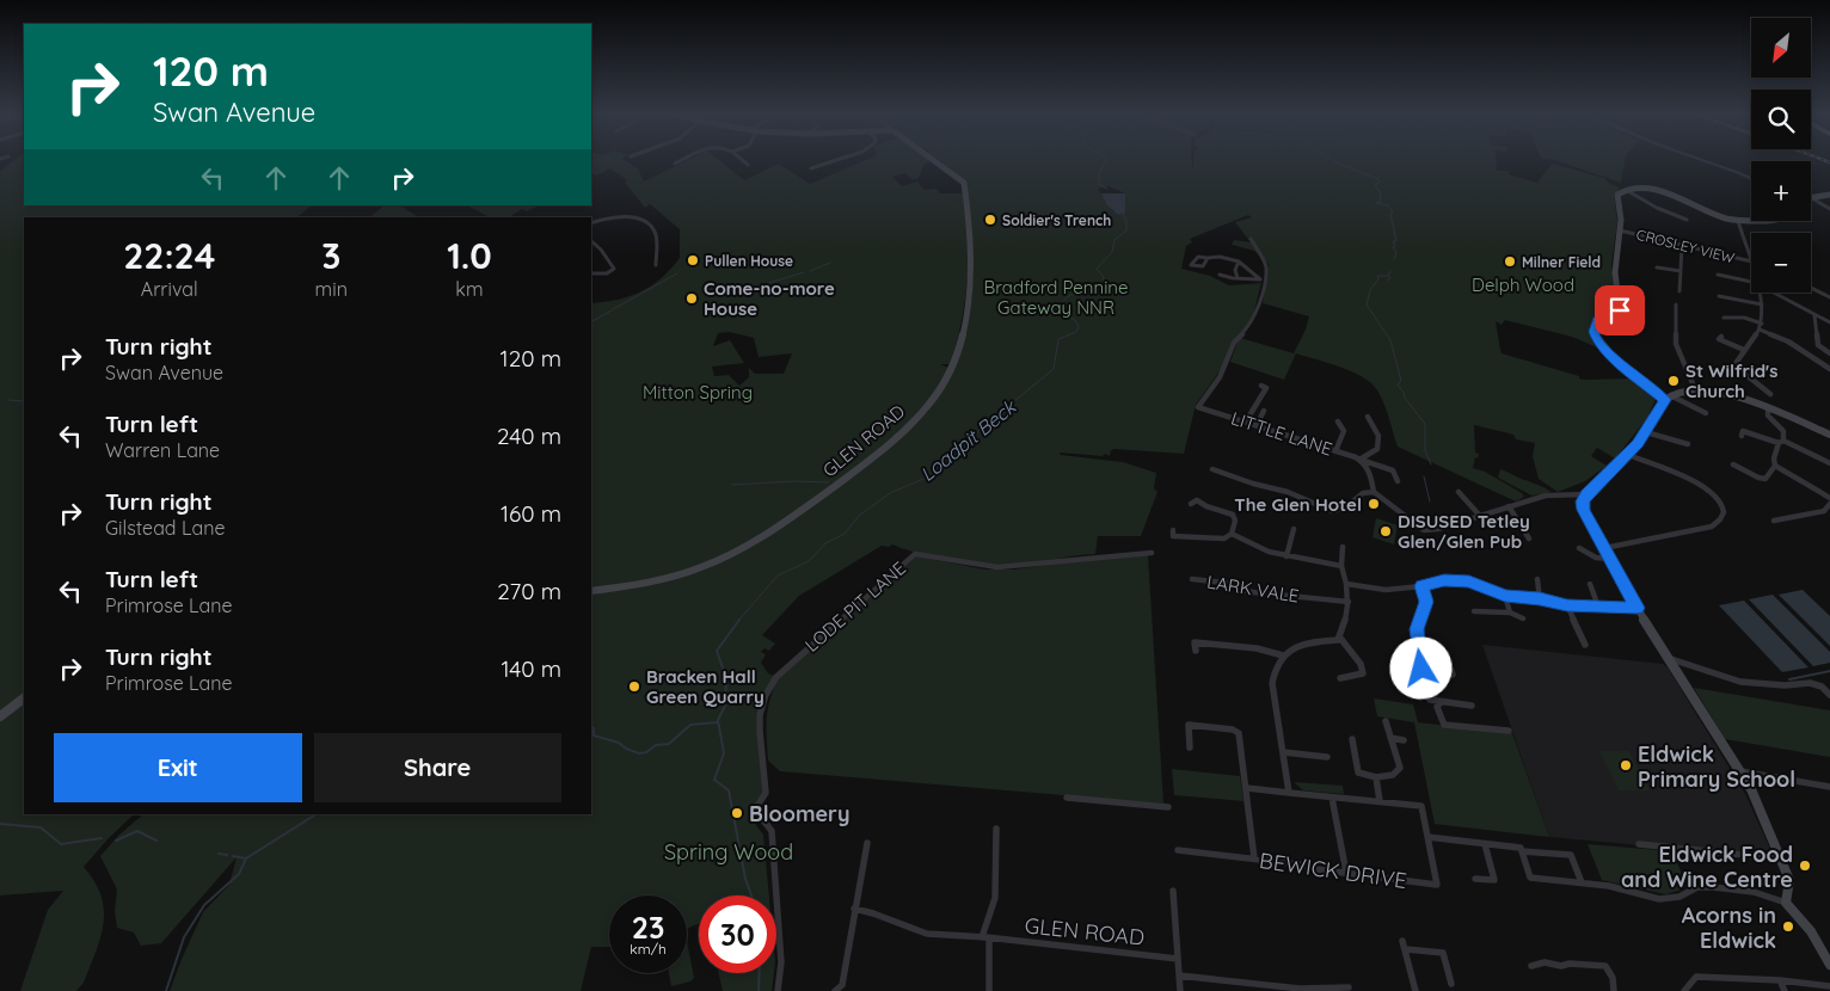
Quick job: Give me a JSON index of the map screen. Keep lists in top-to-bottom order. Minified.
{"streets":{"street":["CROSLEY VIEW","LITTLE LANE","GLEN ROAD","LARK VALE","LODE PIT LANE","BEWICK DRIVE"]},"water":["Loadpit Beck"],"parks":["Delph Wood","Bradford Pennine Gateway NNR","Mitton Spring","Spring Wood"],"places":["Soldier's Trench","Pullen House","Milner Field","Come-no-more House","St Wilfrid's Church","The Glen Hotel","DISUSED Tetley Glen/Glen Pub","Bracken Hall Green Quarry","Eldwick Primary School","Bloomery","Eldwick Food and Wine Centre","Acorns in Eldwick"],"north":"bottom left","page":{"map_buttons":["+","−"],"turn":["120 m","Swan Avenue"],"eta":["22:24","Arrival","3","min","1.0","km"],"list":[{"name":"Turn right","note":"Swan Avenue","value":"120 m"},{"name":"Turn left","note":"Warren Lane","value":"240 m"},{"name":"Turn right","note":"Gilstead Lane","value":"160 m"},{"name":"Turn left","note":"Primrose Lane","value":"270 m"},{"name":"Turn right","note":"Primrose Lane","value":"140 m"}],"buttons":["Exit","Share"],"speed":"23 km/h","limit":"30"}}
